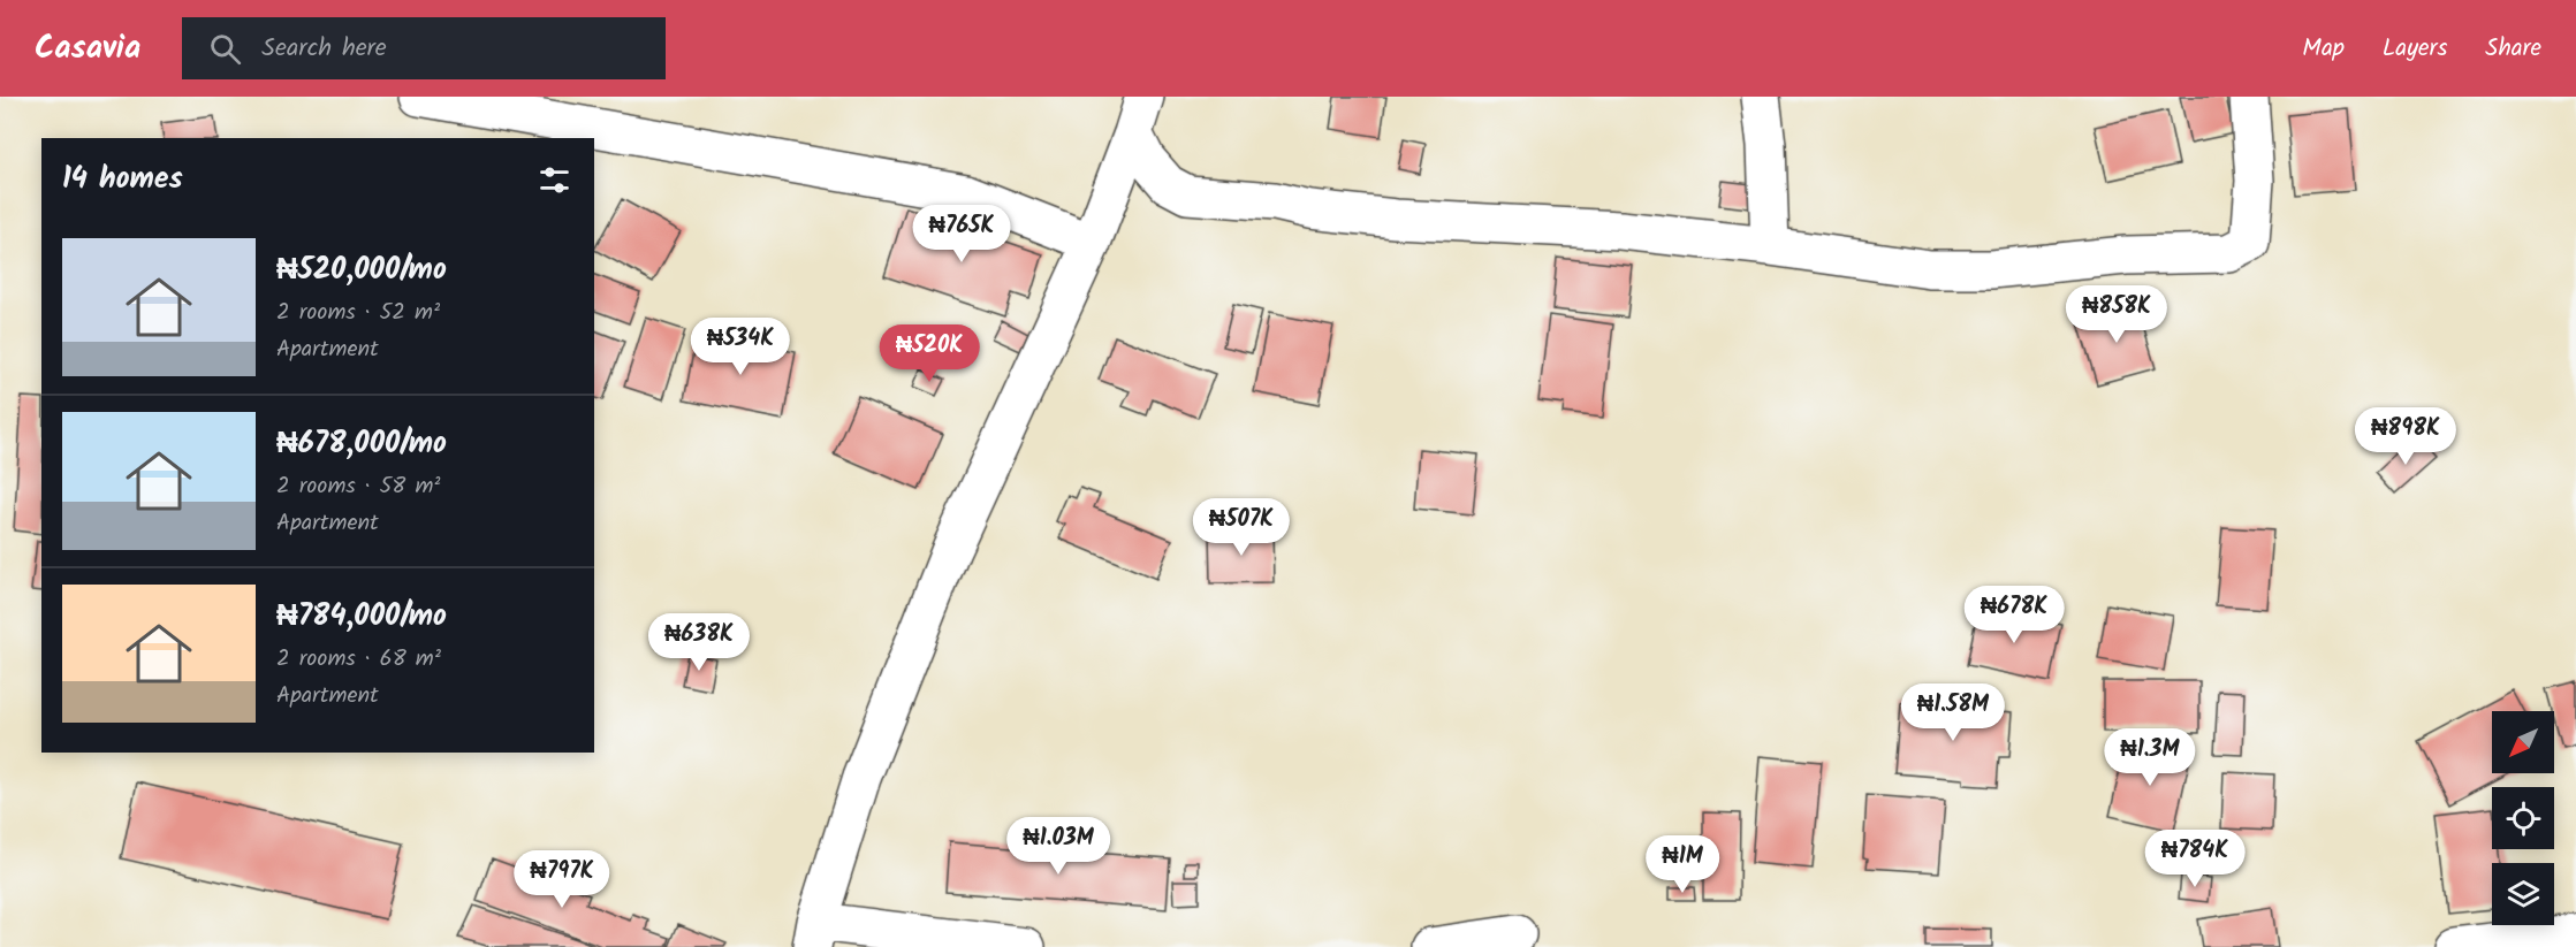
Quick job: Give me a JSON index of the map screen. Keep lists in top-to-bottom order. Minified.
{"north":"bottom left","page":{"header":"Casavia","search":"Search here","nav":["Map","Layers","Share"],"heading":"14 homes","price":["₦765K","₦858K","₦534K","₦520K","₦898K","₦507K","₦678K","₦638K","₦1.58M","₦1.3M","₦1.03M","₦784K","₦1M","₦797K"],"list":[{"name":"₦520,000/mo","note":"2 rooms · 52 m² · Apartment"},{"name":"₦678,000/mo","note":"2 rooms · 58 m² · Apartment"},{"name":"₦784,000/mo","note":"2 rooms · 68 m² · Apartment"}]}}
